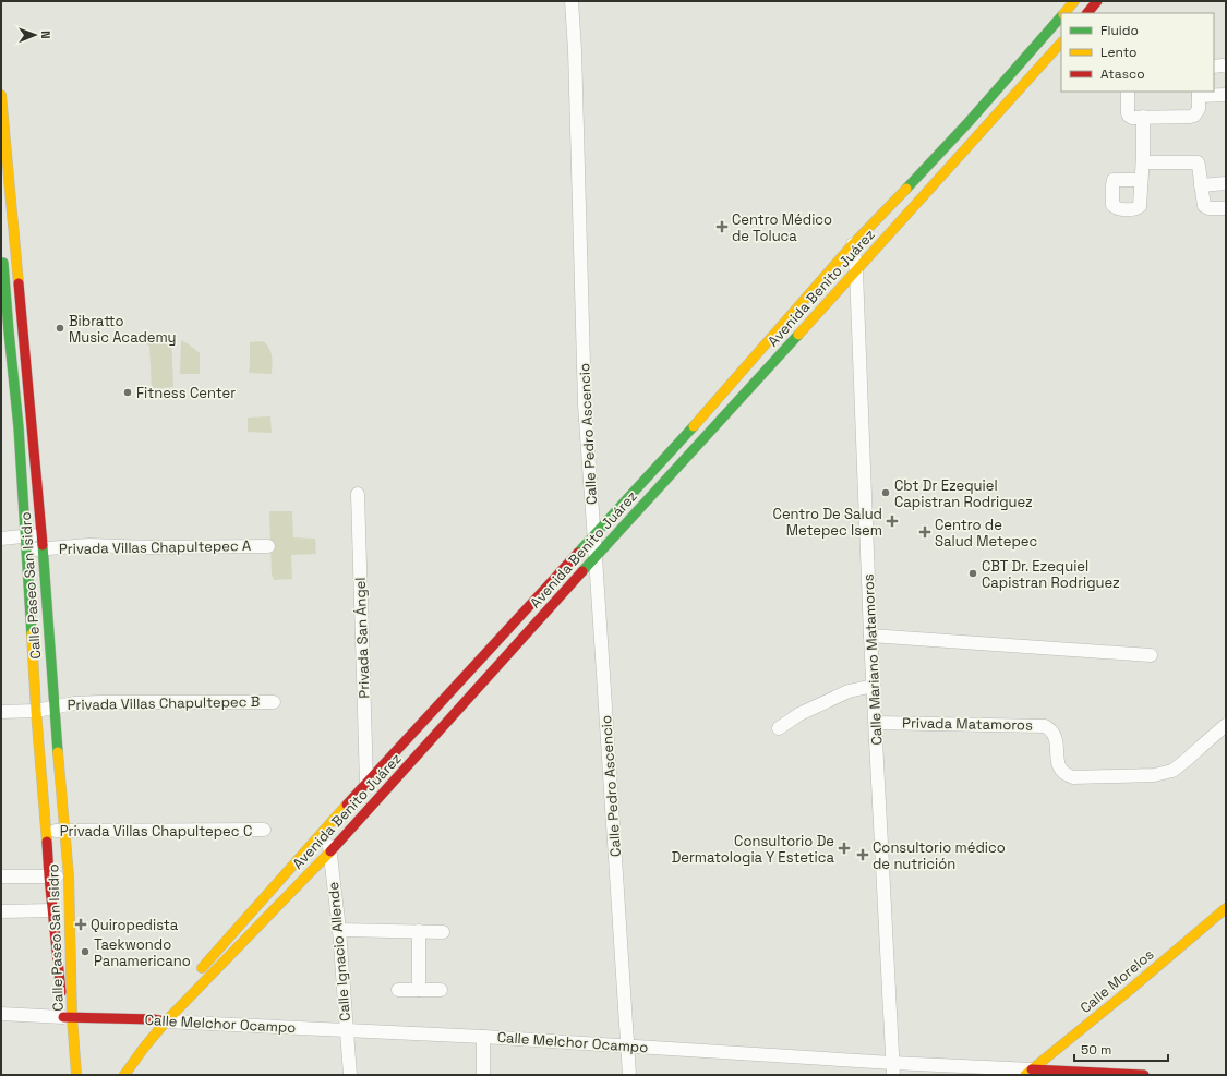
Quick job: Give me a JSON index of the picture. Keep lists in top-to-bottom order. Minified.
{"streets":{"main road":["Avenida Benito Juárez","Calle Paseo San Isidro","Calle Morelos","Calle Melchor Ocampo"],"street":["Calle Pedro Ascencio","Privada Villas Chapultepec A","Privada San Ángel","Calle Mariano Matamoros","Privada Villas Chapultepec B","Privada Matamoros","Privada Villas Chapultepec C","Calle Ignacio Allende"]},"crossings":[["Avenida Benito Juárez","Calle Pedro Ascencio"],["Avenida Benito Juárez","Privada San Ángel"],["Avenida Benito Juárez","Calle Mariano Matamoros"],["Avenida Benito Juárez","Calle Ignacio Allende"],["Avenida Benito Juárez","Calle Melchor Ocampo"],["Calle Pedro Ascencio","Calle Melchor Ocampo"],["Privada Villas Chapultepec A","Calle Paseo San Isidro"],["Calle Paseo San Isidro","Privada Villas Chapultepec B"],["Calle Paseo San Isidro","Privada Villas Chapultepec C"],["Calle Paseo San Isidro","Calle Melchor Ocampo"],["Calle Mariano Matamoros","Privada Matamoros"],["Calle Mariano Matamoros","Calle Melchor Ocampo"],["Calle Ignacio Allende","Calle Melchor Ocampo"],["Calle Morelos","Calle Melchor Ocampo"]],"places":{"health":["Centro Médico de Toluca","Centro De Salud Metepec Isem","Centro de Salud Metepec","Consultorio De Dermatologia Y Estetica","Consultorio médico de nutrición","Quiropedista"],"other":["Bibratto Music Academy","Fitness Center","Cbt Dr Ezequiel Capistran Rodriguez","CBT Dr. Ezequiel Capistran Rodriguez","Taekwondo Panamericano"]},"legend":["Fluido","Lento","Atasco"],"scale_bar":"50 m","north":"right"}
